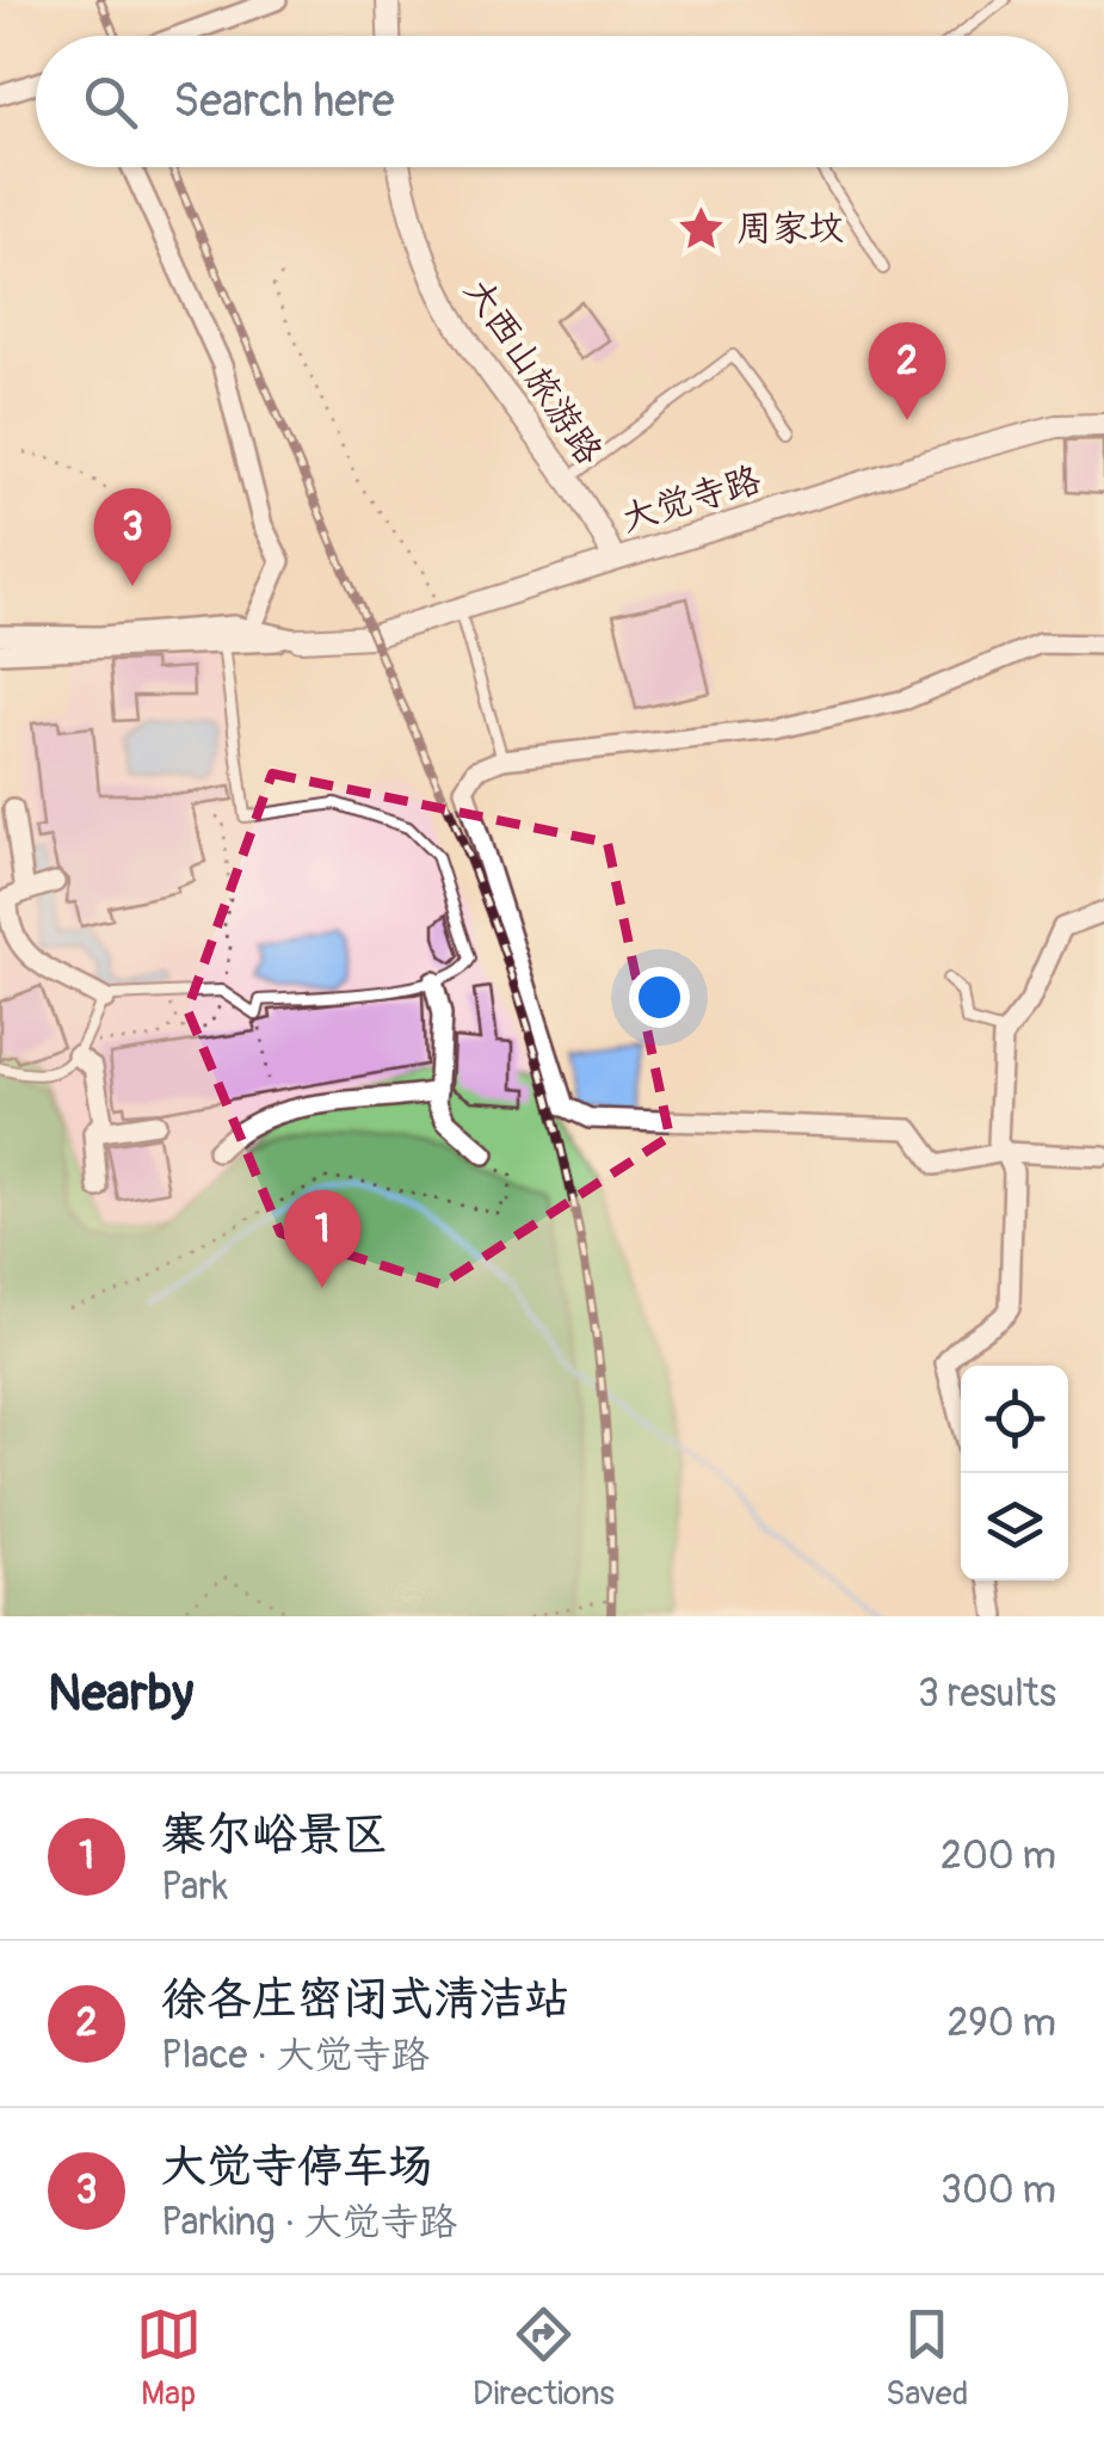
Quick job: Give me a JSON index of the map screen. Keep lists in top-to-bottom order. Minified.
{"streets":{"street":["大西山旅游路","大觉寺路"]},"crossings":[["大西山旅游路","大觉寺路"]],"places":{"place":["周家坟"]},"page":{"search":"Search here","pins":["2","3","1"],"heading":["Nearby","3 results"],"list":[{"mark":"1","name":"寨尔峪景区","note":"Park","value":"200 m"},{"mark":"2","name":"徐各庄密闭式清洁站","note":"Place · 大觉寺路","value":"290 m"},{"mark":"3","name":"大觉寺停车场","note":"Parking · 大觉寺路","value":"300 m"}],"nav":["Map","Directions","Saved"]}}
